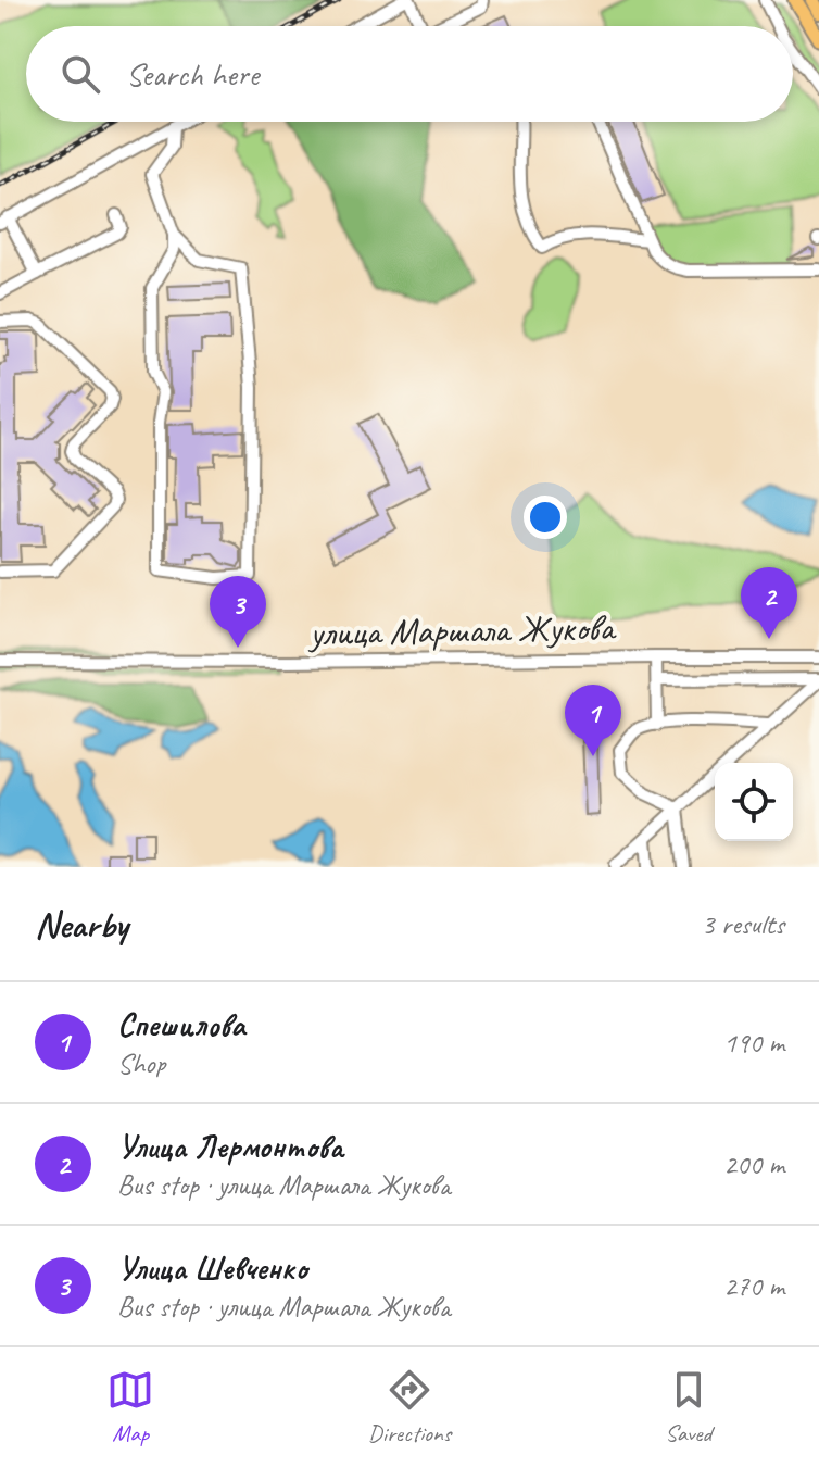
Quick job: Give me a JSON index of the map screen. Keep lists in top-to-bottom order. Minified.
{"streets":{"street":["улица Маршала Жукова"]},"page":{"search":"Search here","pins":["2","3","1"],"heading":["Nearby","3 results"],"list":[{"mark":"1","name":"Спешилова","note":"Shop","value":"190 m"},{"mark":"2","name":"Улица Лермонтова","note":"Bus stop · улица Маршала Жукова","value":"200 m"},{"mark":"3","name":"Улица Шевченко","note":"Bus stop · улица Маршала Жукова","value":"270 m"}],"nav":["Map","Directions","Saved"]}}
